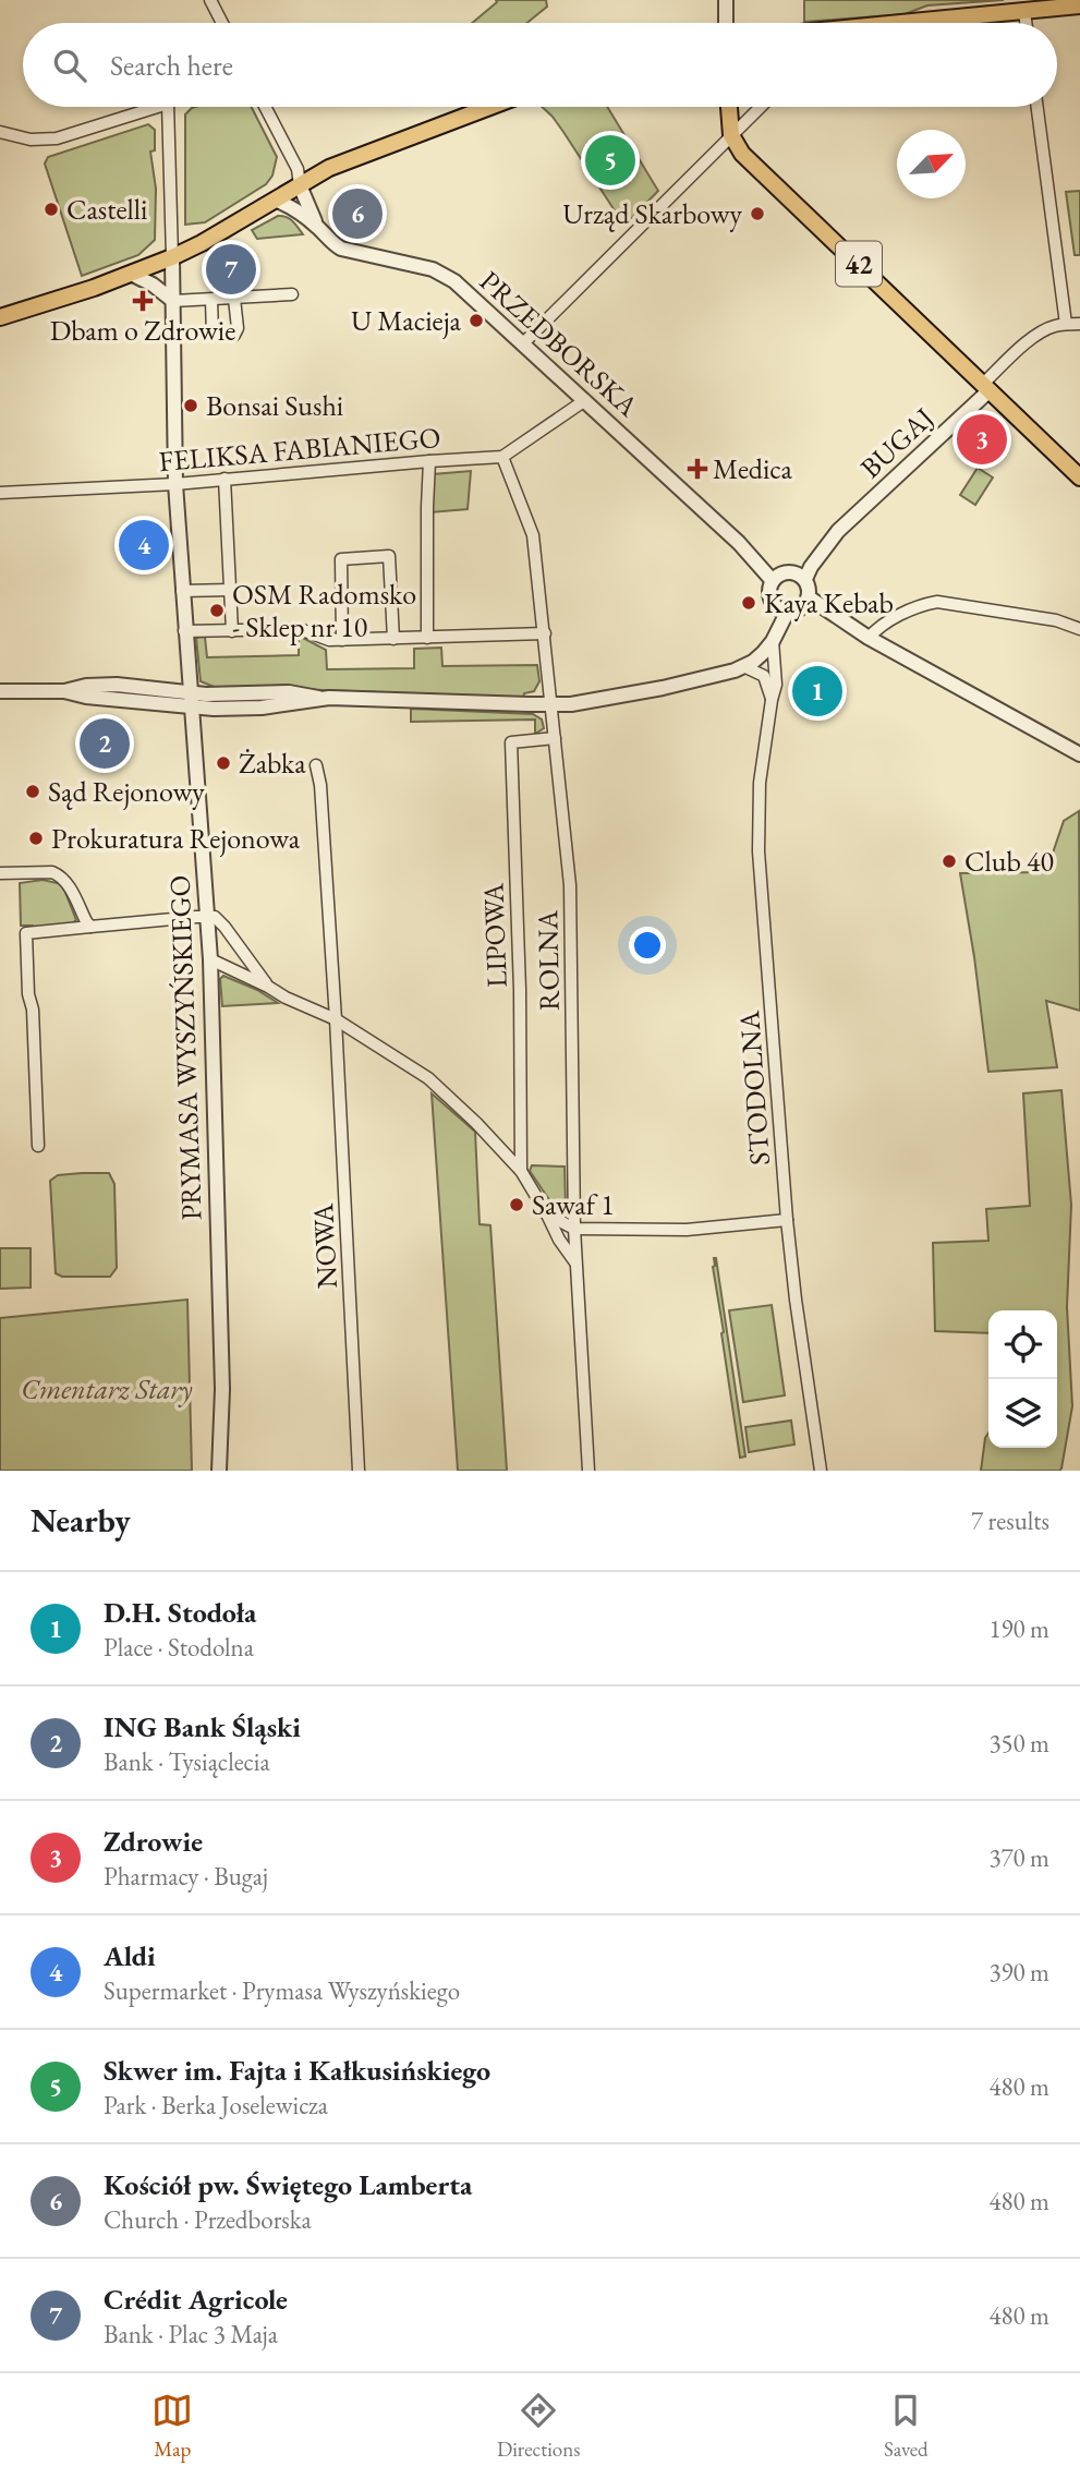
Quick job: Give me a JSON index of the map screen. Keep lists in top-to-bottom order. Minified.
{"streets":{"main road":["42"],"street":["PRZEDBORSKA","BUGAJ","FELIKSA FABIANIEGO","LIPOWA","ROLNA","PRYMASA WYSZYŃSKIEGO","STODOLNA","NOWA"]},"crossings":[["42","BUGAJ"],["PRZEDBORSKA","BUGAJ"],["FELIKSA FABIANIEGO","ROLNA"],["FELIKSA FABIANIEGO","PRYMASA WYSZYŃSKIEGO"],["LIPOWA","ROLNA"]],"parks":["Cmentarz Stary"],"places":{"other":["Castelli","Urząd Skarbowy","U Macieja","Bonsai Sushi","Kaya Kebab","OSM Radomsko - Sklep nr 10","Żabka","Sąd Rejonowy","Prokuratura Rejonowa","Club 40","Sawaf 1"],"health":["Dbam o Zdrowie","Medica"]},"north":"top right","page":{"search":"Search here","pins":["5","6","7","3","4","1","2"],"heading":["Nearby","7 results"],"list":[{"mark":"1","name":"D.H. Stodoła","note":"Place · Stodolna","value":"190 m"},{"mark":"2","name":"ING Bank Śląski","note":"Bank · Tysiąclecia","value":"350 m"},{"mark":"3","name":"Zdrowie","note":"Pharmacy · Bugaj","value":"370 m"},{"mark":"4","name":"Aldi","note":"Supermarket · Prymasa Wyszyńskiego","value":"390 m"},{"mark":"5","name":"Skwer im. Fajta i Kałkusińskiego","note":"Park · Berka Joselewicza","value":"480 m"},{"mark":"6","name":"Kościół pw. Świętego Lamberta","note":"Church · Przedborska","value":"480 m"},{"mark":"7","name":"Crédit Agricole","note":"Bank · Plac 3 Maja","value":"480 m"}],"nav":["Map","Directions","Saved"]}}
